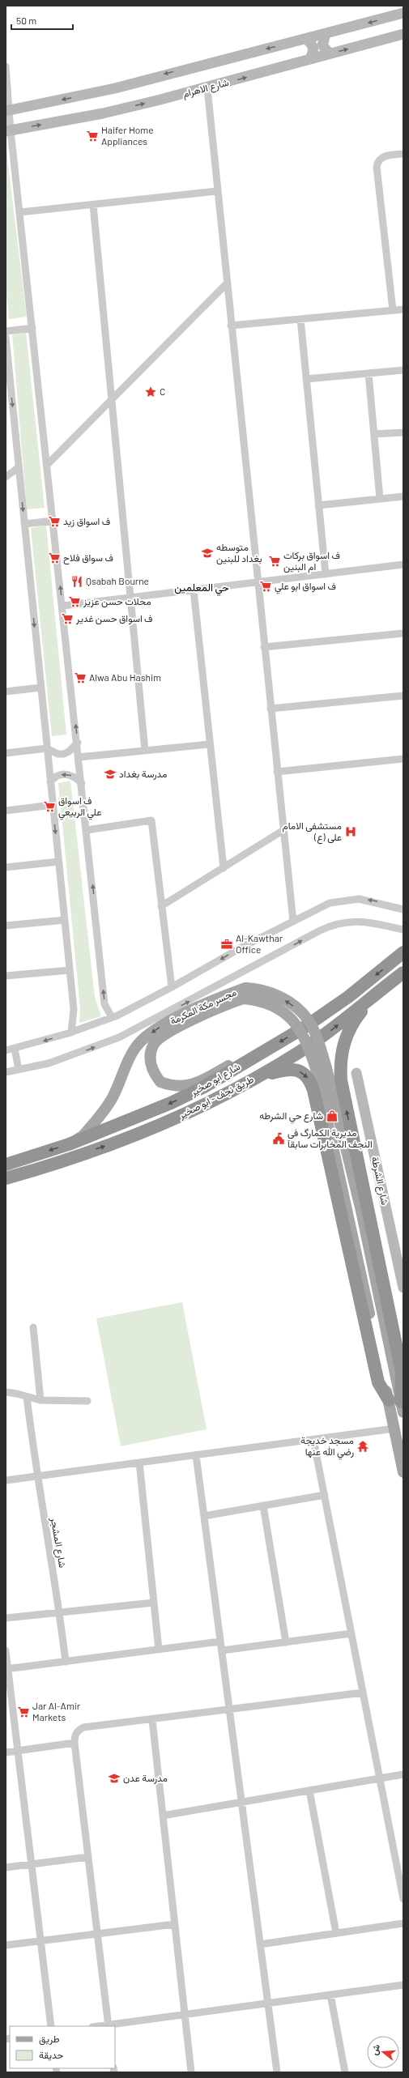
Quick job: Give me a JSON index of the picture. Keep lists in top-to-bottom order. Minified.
{"streets":{"highway":["شارع ابو صخير","طريق نجف - ابو صخير"],"main road":["شارع الاهرام","مجسر مكة المكرمة","شارع الشرطة"],"street":["شارع المشجر"]},"crossings":[["مجسر مكة المكرمة","شارع ابو صخير"],["مجسر مكة المكرمة","طريق نجف - ابو صخير"]],"one_way":["شارع ابو صخير","طريق نجف - ابو صخير"],"districts":["حي المعلمين"],"places":{"supermarket":["Haifer Home Appliances","ف اسواق زيد","ف سواق فلاح","ف اسواق بركات ام البنين","ف اسواق ابو علي","محلات حسن عزيز","ف اسواق حسن غدير","Alwa Abu Hashim","ف اسواق علي الربيعي","Jar Al-Amir Markets"],"place":["C"],"school or university":["متوسطه بغداد للبنين","مدرسة بغداد","مدرسة عدن"],"restaurant":["Qsabah Bourne"],"hospital":["مستشفی الامام علی (ع)"],"office":["Al-Kawthar Office"],"shop":["شارع حي الشرطه"],"public building":["مديرية الكمارگ في النجف المخابرات سابقآ"],"temple":["مسجد خديجة رضي الله عنها"]},"legend":["طريق","حديقة"],"scale_bar":"50 m","north":"left"}
